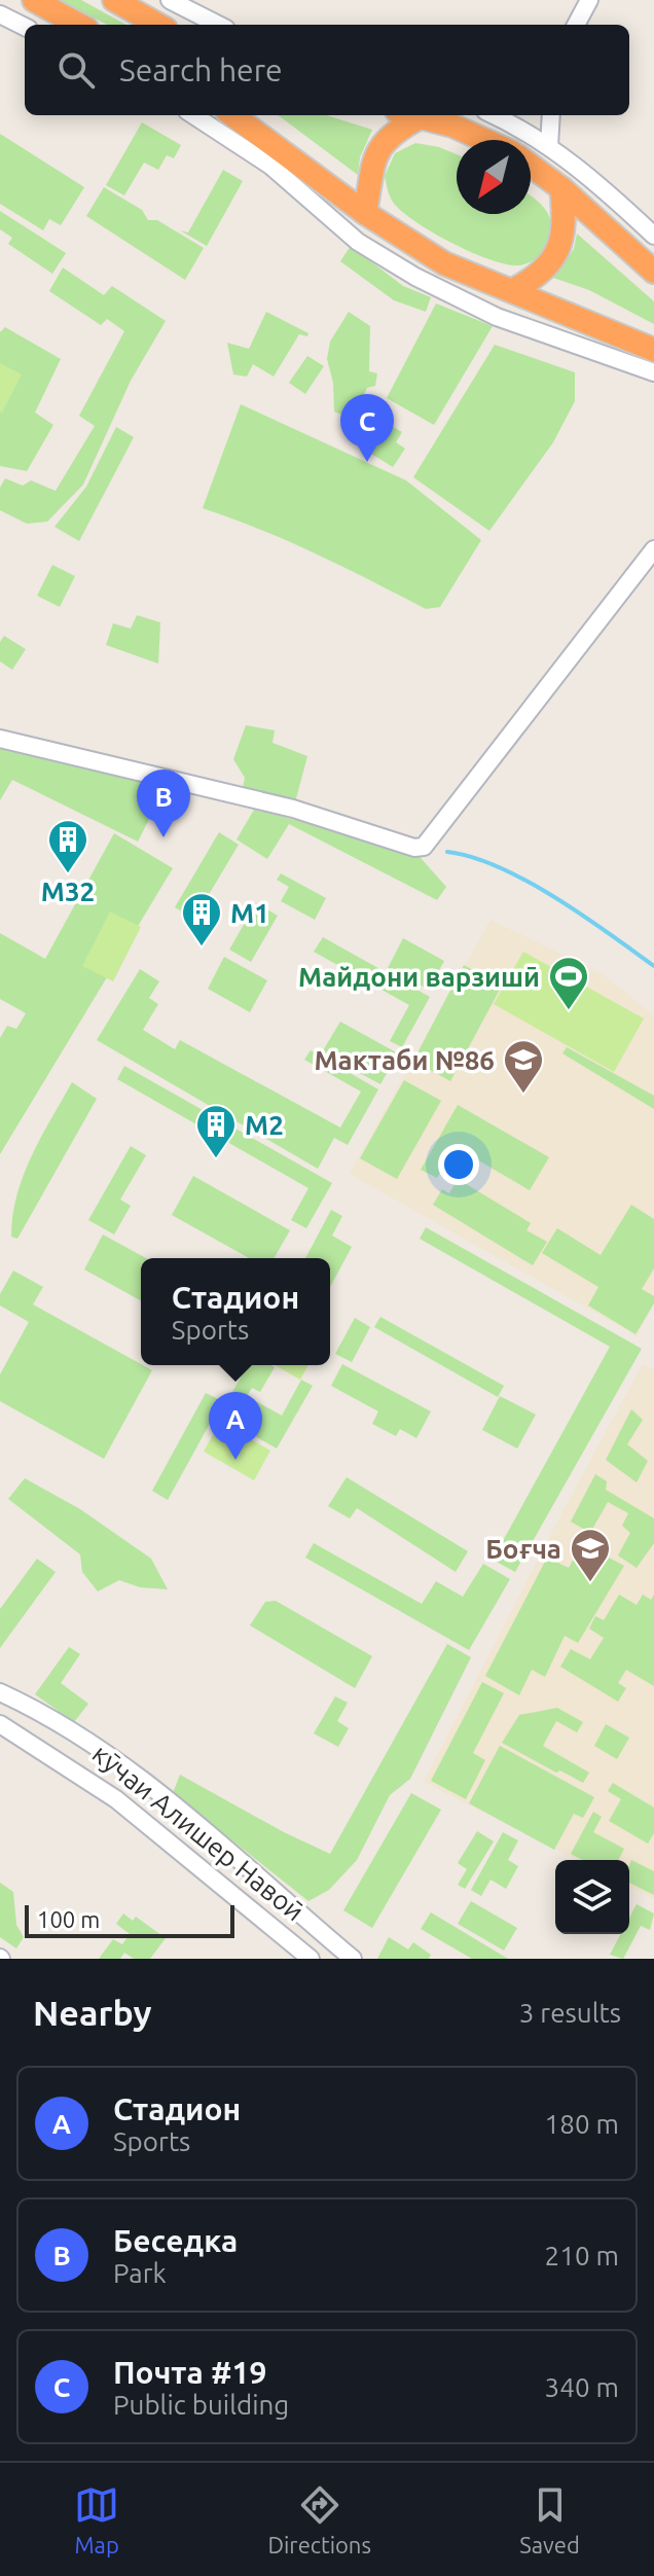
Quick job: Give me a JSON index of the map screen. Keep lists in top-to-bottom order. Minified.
{"streets":{"street":["кӯчаи Алишер Навоӣ"]},"places":{"building":["М32","M1","М2"],"sports":["Майдони варзишӣ"],"school or university":["Мактаби №86","Боғча"]},"scale_bar":"100 m","north":"bottom left","page":{"search":"Search here","pins":["C","B","A"],"popup":["Стадион","Sports"],"scale":"100 m","heading":["Nearby","3 results"],"list":[{"mark":"A","name":"Стадион","note":"Sports","value":"180 m"},{"mark":"B","name":"Беседка","note":"Park","value":"210 m"},{"mark":"C","name":"Почта #19","note":"Public building","value":"340 m"}],"nav":["Map","Directions","Saved"]}}
